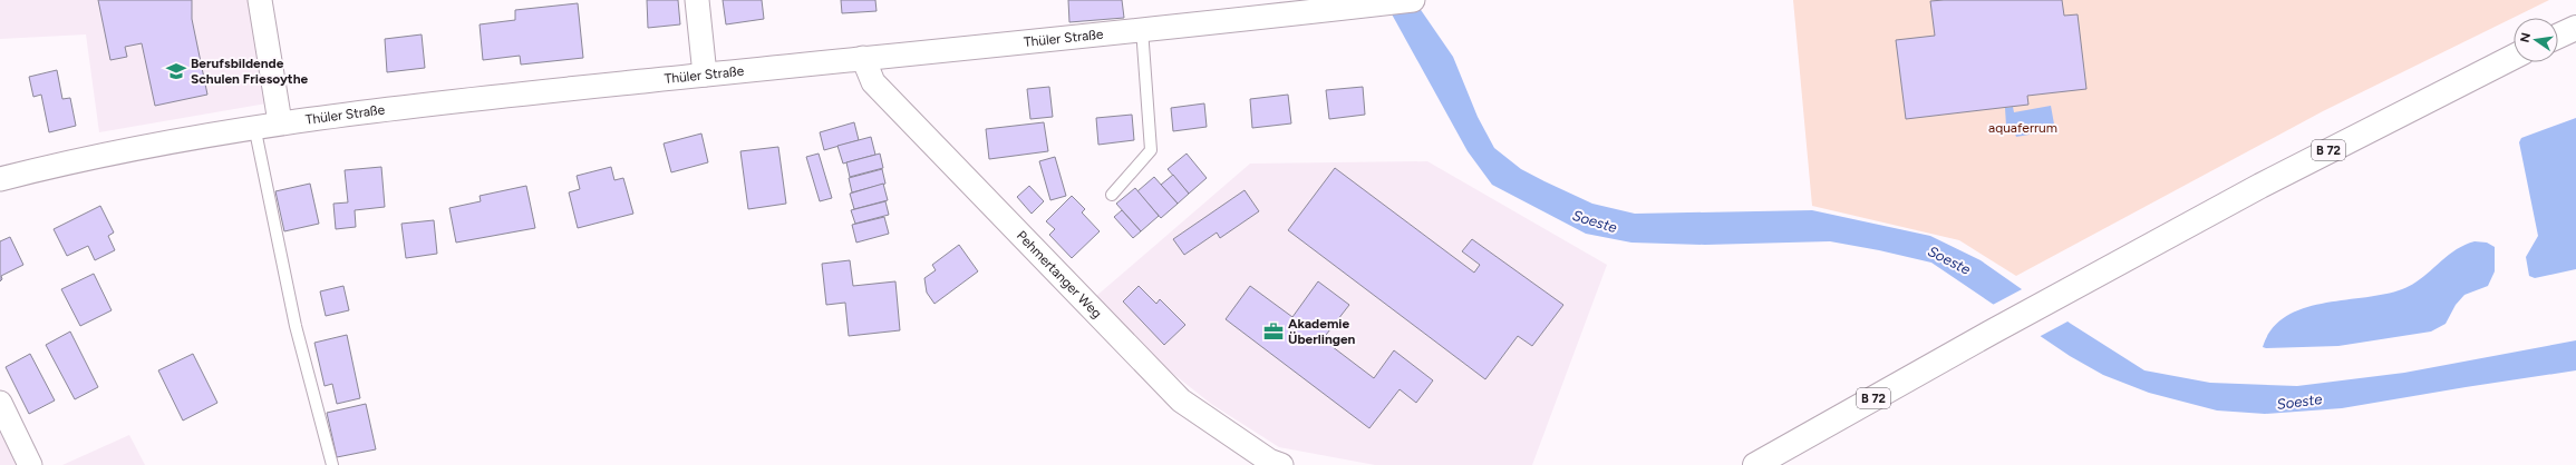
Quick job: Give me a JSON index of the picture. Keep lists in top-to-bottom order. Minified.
{"streets":{"highway":["B 72"],"street":["Thüler Straße","Pehmertanger Weg"]},"crossings":[["Thüler Straße","Pehmertanger Weg"]],"water":["Soeste"],"parks":["aquaferrum"],"places":{"school or university":["Berufsbildende Schulen Friesoythe"],"office":["Akademie Überlingen"]},"north":"left"}
